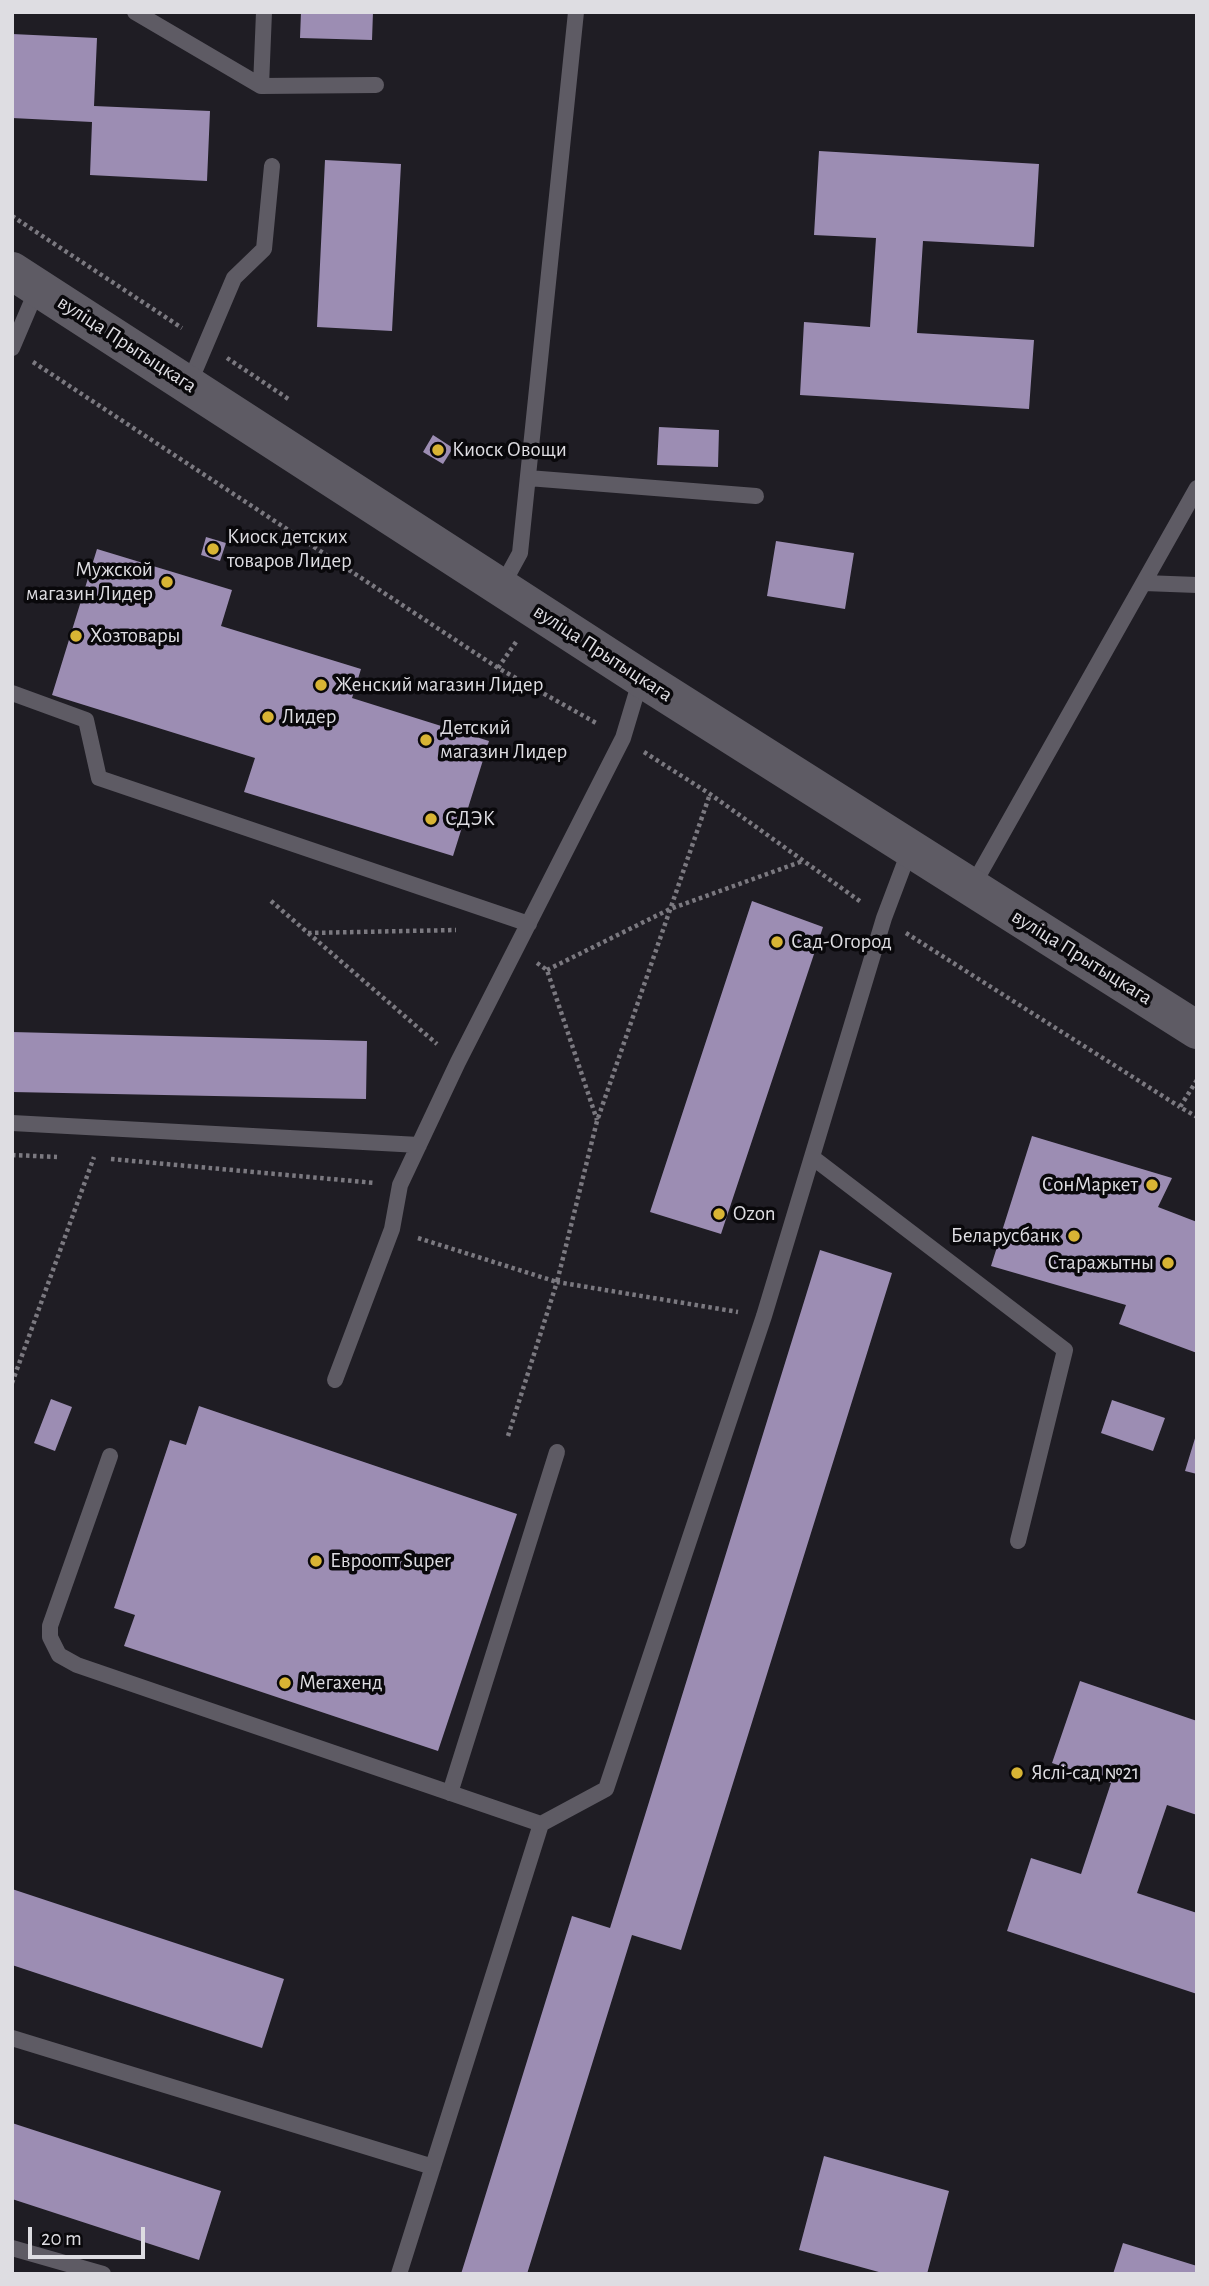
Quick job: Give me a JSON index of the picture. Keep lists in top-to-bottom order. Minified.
{"streets":{"street":["вуліца Прытыцкага"]},"places":["Киоск Овощи","Киоск детских товаров Лидер","Мужской магазин Лидер","Хозтовары","Женский магазин Лидер","Лидер","Детский магазин Лидер","СДЭК","Сад-Огород","СонМаркет","Ozon","Беларусбанк","Старажытны","Евроопт Super","Мегахенд","Яслі-сад №21"],"scale_bar":"20 m"}
